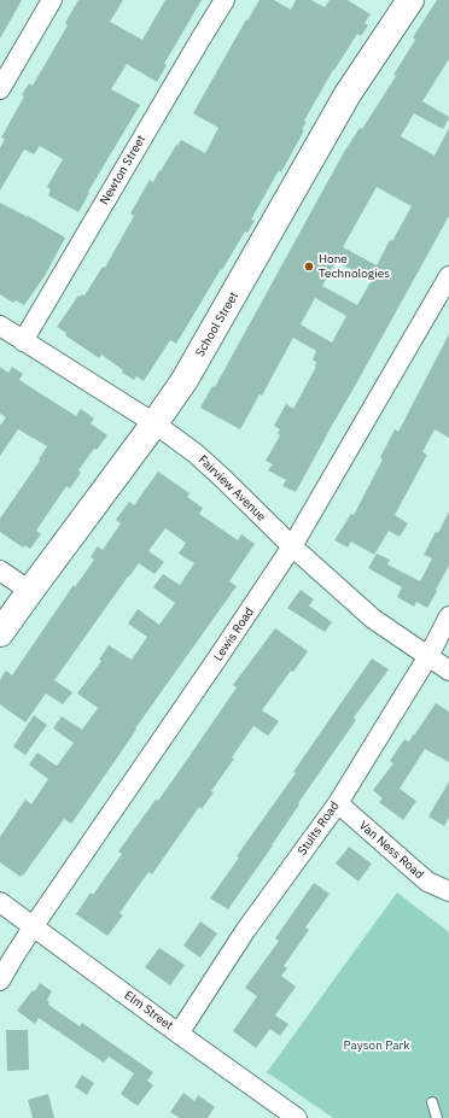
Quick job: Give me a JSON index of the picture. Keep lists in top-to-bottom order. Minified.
{"streets":{"street":["Newton Street","School Street","Fairview Avenue","Lewis Road","Stults Road","Van Ness Road","Elm Street"]},"crossings":[["Newton Street","Fairview Avenue"],["School Street","Fairview Avenue"],["Fairview Avenue","Lewis Road"],["Fairview Avenue","Stults Road"],["Lewis Road","Elm Street"],["Stults Road","Van Ness Road"],["Stults Road","Elm Street"]],"parks":["Payson Park"],"places":["Hone Technologies"]}
